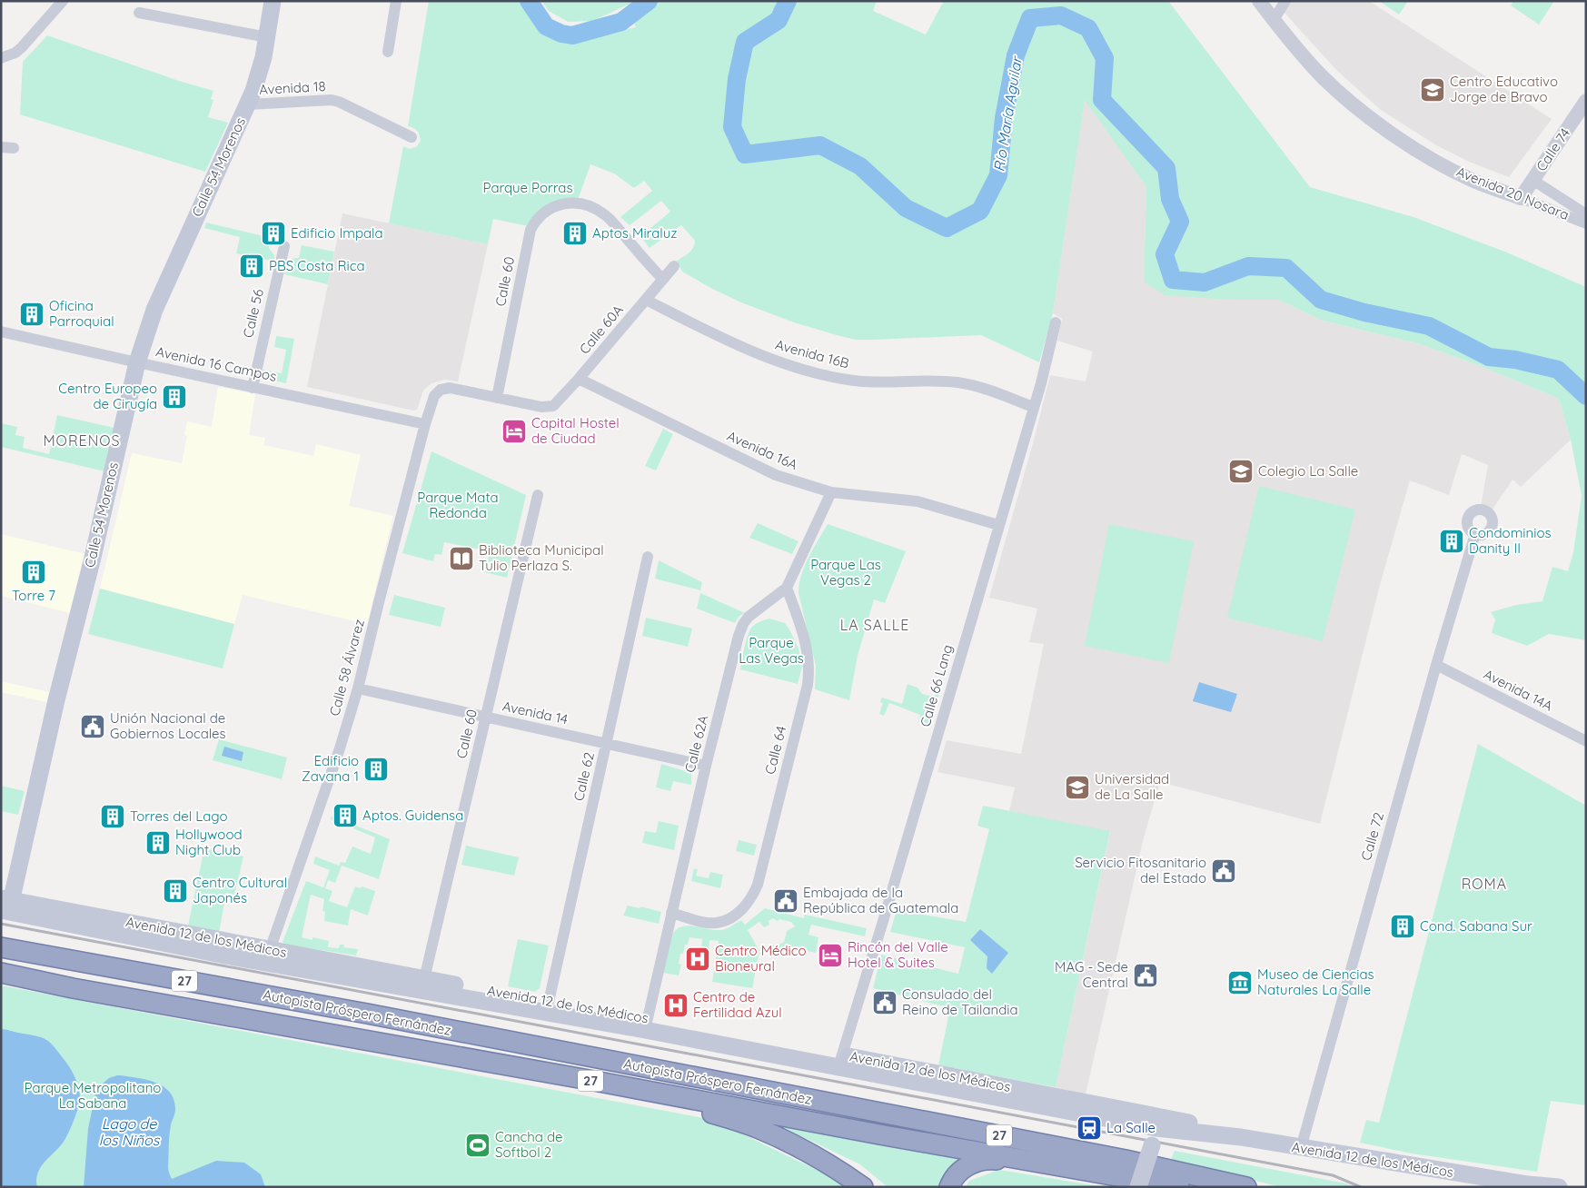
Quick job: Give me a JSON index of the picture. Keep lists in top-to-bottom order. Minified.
{"streets":{"highway":["27","Autopista Próspero Fernández"],"main road":["Calle 54 Morenos","Avenida 12 de los Médicos"],"street":["Avenida 18","Calle 74","Avenida 20 Nosara","Calle 60","Calle 56","Calle 60A","Avenida 16B","Avenida 16 Campos","Avenida 16A","Calle 58 Álvarez","Calle 66 Lang","Avenida 14A","Avenida 14","Calle 62A","Calle 64","Calle 62","Calle 72"]},"crossings":[["Avenida 18","Calle 54 Morenos"],["Calle 74","Avenida 20 Nosara"],["Calle 54 Morenos","Avenida 16 Campos"],["Calle 54 Morenos","Avenida 12 de los Médicos"],["Calle 60","Calle 60A"],["Calle 60","Calle 58 Álvarez"],["Calle 60","Avenida 14"],["Calle 60","Avenida 12 de los Médicos"],["Calle 56","Avenida 16 Campos"],["Calle 60A","Avenida 16B"],["Calle 60A","Avenida 16A"],["Calle 60A","Calle 58 Álvarez"],["Avenida 16B","Calle 66 Lang"],["Avenida 16 Campos","Calle 58 Álvarez"],["Avenida 16A","Calle 66 Lang"],["Avenida 16A","Calle 62A"],["Calle 58 Álvarez","Avenida 14"],["Calle 58 Álvarez","Avenida 12 de los Médicos"],["Calle 66 Lang","Avenida 12 de los Médicos"],["Avenida 14A","Calle 72"],["Avenida 14","Calle 62A"],["Avenida 14","Calle 62"],["Calle 62A","Calle 64"],["Calle 62A","Avenida 12 de los Médicos"],["Calle 62","Avenida 12 de los Médicos"],["Calle 72","Avenida 12 de los Médicos"]],"districts":["MORENOS","LA SALLE","ROMA"],"water":["Río María Aguilar","Lago de los Niños"],"parks":["Parque Porras","Parque Mata Redonda","Parque Las Vegas 2","Parque Las Vegas","Parque Metropolitano La Sabana"],"places":{"school or university":["Centro Educativo Jorge de Bravo","Colegio La Salle","Universidad de La Salle"],"building":["Edificio Impala","Aptos Miraluz","PBS Costa Rica","Oficina Parroquial","Centro Europeo de Cirugía","Condominios Danity II","Torre 7","Edificio Zavana 1","Aptos. Guidensa","Torres del Lago","Hollywood Night Club","Centro Cultural Japonés","Cond. Sabana Sur"],"hotel":["Capital Hostel de Ciudad","Rincón del Valle Hotel & Suites"],"library":["Biblioteca Municipal Tulio Perlaza S."],"public building":["Unión Nacional de Gobiernos Locales","Servicio Fitosanitario del Estado","Embajada de la República de Guatemala","MAG - Sede Central","Consulado del Reino de Tailandia"],"hospital":["Centro Médico Bioneural","Centro de Fertilidad Azul"],"museum":["Museo de Ciencias Naturales La Salle"],"station":["La Salle"],"sports":["Cancha de Softbol 2"]}}
